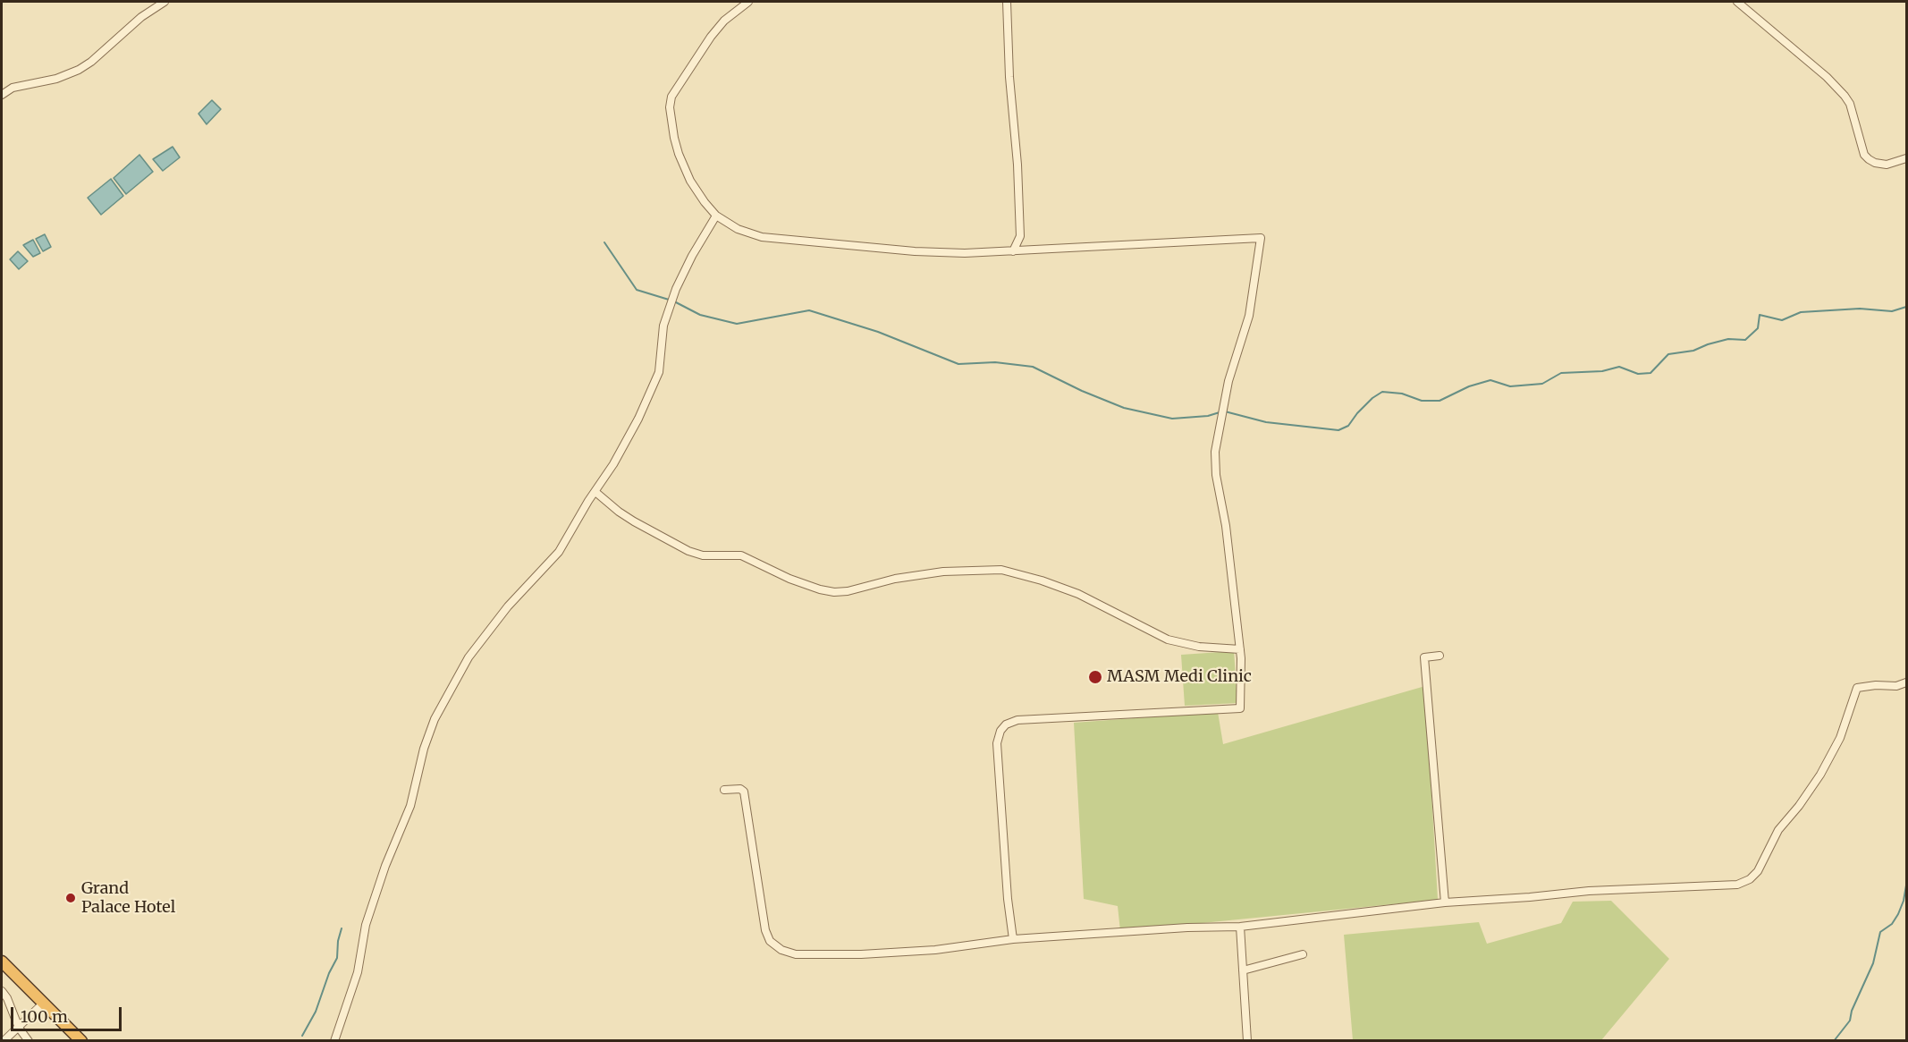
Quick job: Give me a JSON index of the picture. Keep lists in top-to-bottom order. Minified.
{"places":["MASM Medi Clinic","Grand Palace Hotel"],"scale_bar":"100 m"}
